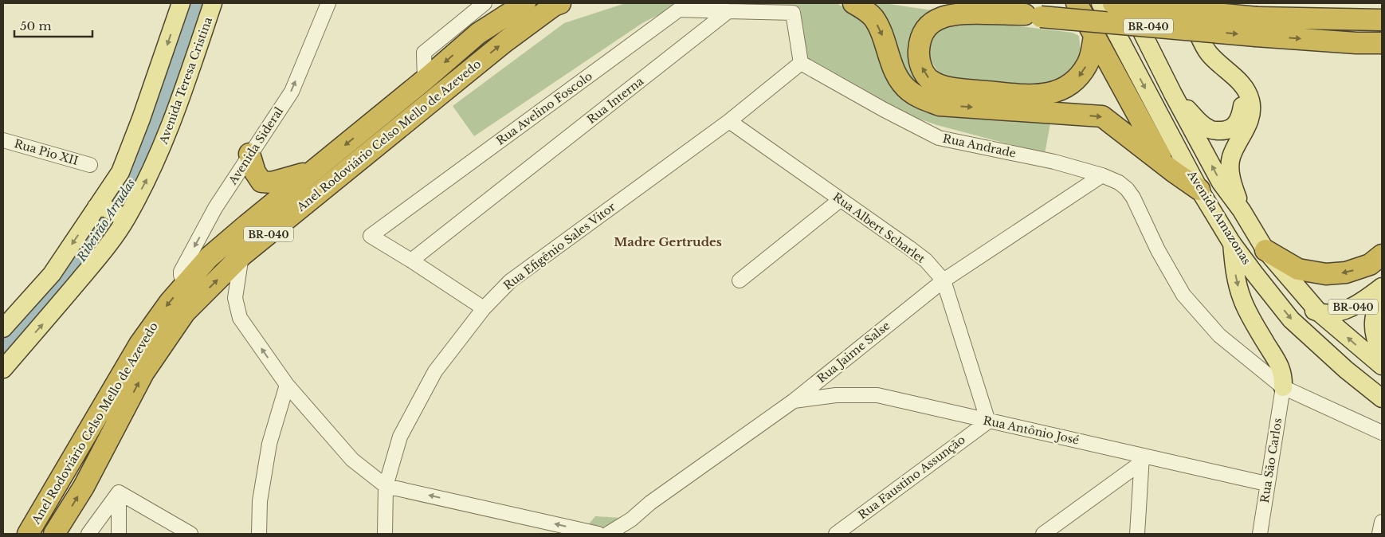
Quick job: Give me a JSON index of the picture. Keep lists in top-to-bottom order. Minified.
{"streets":{"highway":["BR-040","Anel Rodoviário Celso Mello de Azevedo"],"main road":["Avenida Teresa Cristina","Avenida Amazonas"],"street":["Rua Interna","Rua Avelino Foscolo","Avenida Sideral","Rua Andrade","Rua Pio XII","Rua Albert Scharlet","Rua Efigênio Sales Vitor","Rua Jaime Salse","Rua Antônio José","Rua São Carlos","Rua Faustino Assunção"]},"crossings":[["BR-040","Avenida Amazonas"],["Rua Interna","Rua Avelino Foscolo"],["Anel Rodoviário Celso Mello de Azevedo","Avenida Sideral"],["Rua Andrade","Rua Efigênio Sales Vitor"],["Rua Andrade","Rua Jaime Salse"],["Rua Andrade","Rua São Carlos"],["Rua Albert Scharlet","Rua Efigênio Sales Vitor"],["Rua Albert Scharlet","Rua Jaime Salse"],["Rua Albert Scharlet","Rua Antônio José"],["Rua Albert Scharlet","Rua Faustino Assunção"],["Rua Jaime Salse","Rua Antônio José"],["Rua Antônio José","Rua São Carlos"],["Rua Antônio José","Rua Faustino Assunção"]],"districts":["Madre Gertrudes"],"water":["Ribeirão Arrudas"],"scale_bar":"50 m"}
